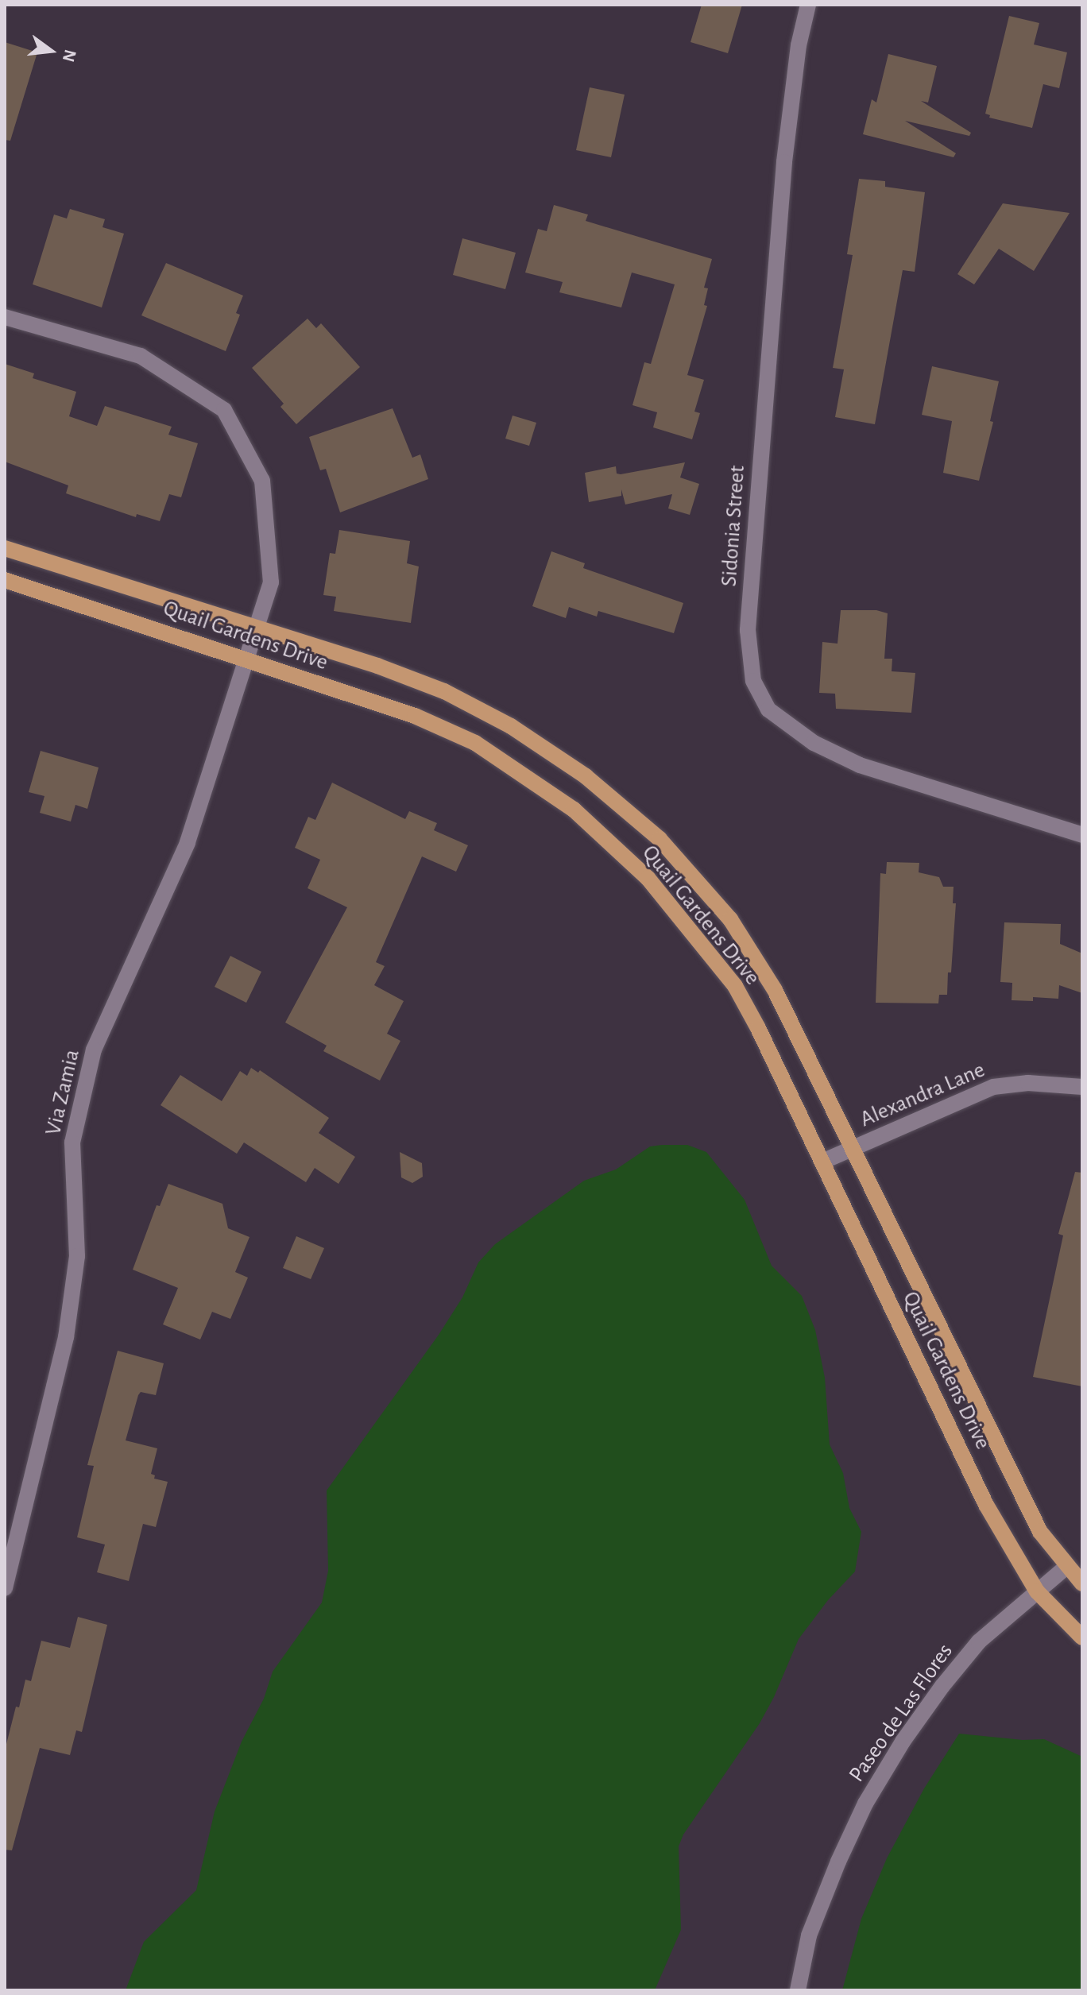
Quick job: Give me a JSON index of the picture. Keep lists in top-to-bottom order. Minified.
{"streets":{"main road":["Quail Gardens Drive"],"street":["Sidonia Street","Via Zamia","Alexandra Lane","Paseo de Las Flores"]},"crossings":[["Quail Gardens Drive","Via Zamia"],["Quail Gardens Drive","Alexandra Lane"],["Quail Gardens Drive","Paseo de Las Flores"]],"north":"right"}
